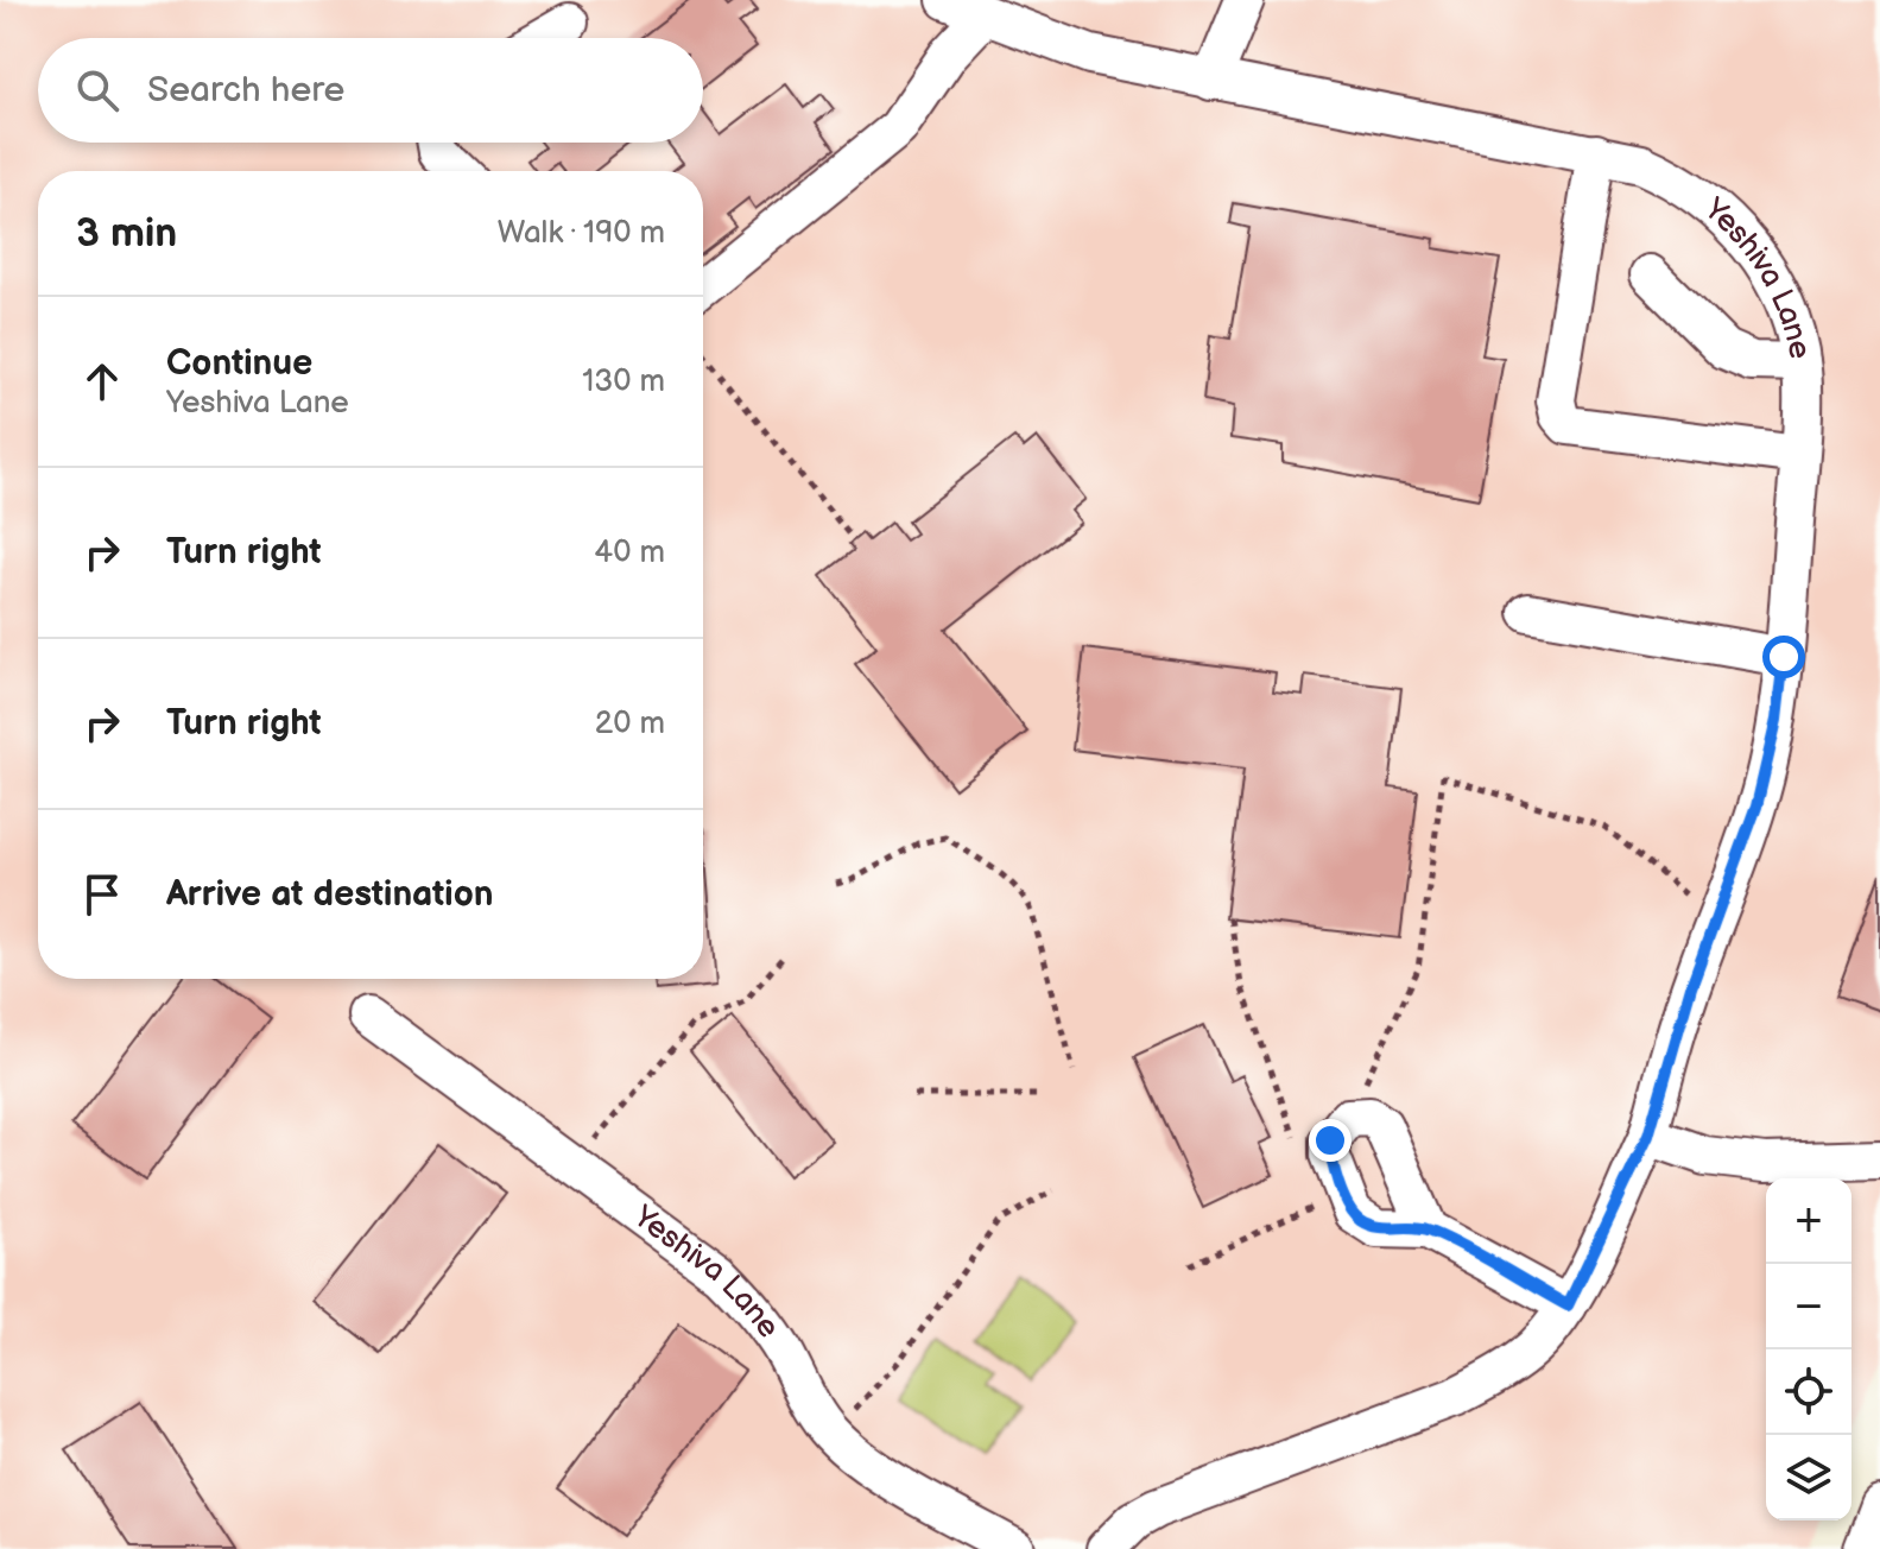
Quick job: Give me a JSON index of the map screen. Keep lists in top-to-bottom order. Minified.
{"streets":{"street":["Yeshiva Lane"]},"page":{"search":"Search here","heading":["3 min","Walk · 190 m"],"list":[["Continue","Yeshiva Lane","130 m"],["Turn right","40 m"],["Turn right","20 m"],"Arrive at destination"],"map_buttons":["+","−"]}}
